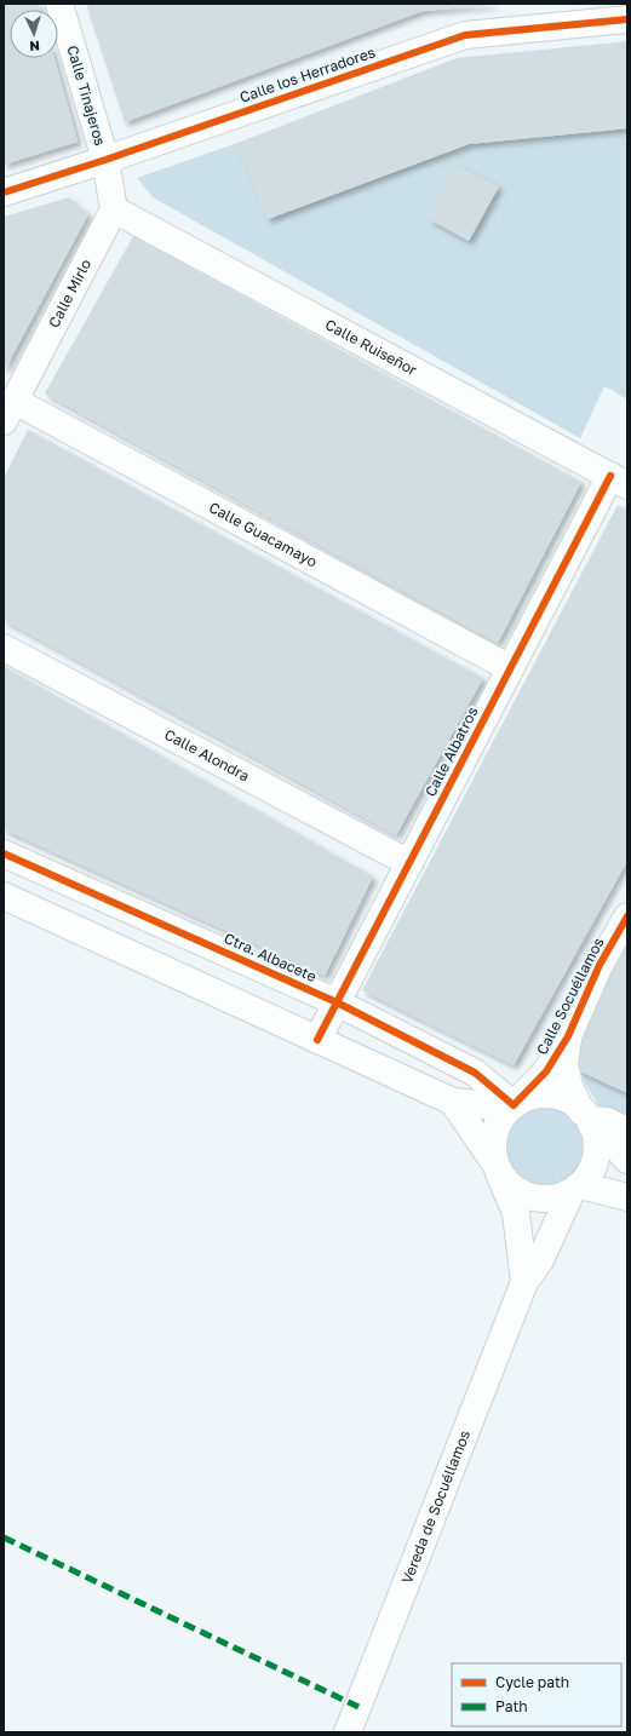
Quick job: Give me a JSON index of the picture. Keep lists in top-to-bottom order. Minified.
{"streets":{"main road":["Calle los Herradores","Calle Tinajeros","Calle Mirlo","Calle Ruiseñor","Calle Guacamayo","Calle Albatros","Calle Alondra","Ctra. Albacete","Calle Socuéllamos","Vereda de Socuéllamos"]},"crossings":[["Calle los Herradores","Calle Tinajeros"],["Calle Mirlo","Calle Ruiseñor"],["Calle Mirlo","Calle Guacamayo"],["Calle Ruiseñor","Calle Albatros"],["Calle Guacamayo","Calle Albatros"],["Calle Albatros","Calle Alondra"],["Calle Albatros","Ctra. Albacete"],["Ctra. Albacete","Calle Socuéllamos"],["Ctra. Albacete","Vereda de Socuéllamos"],["Calle Socuéllamos","Vereda de Socuéllamos"]],"legend":["Cycle path","Path"],"north":"bottom"}
